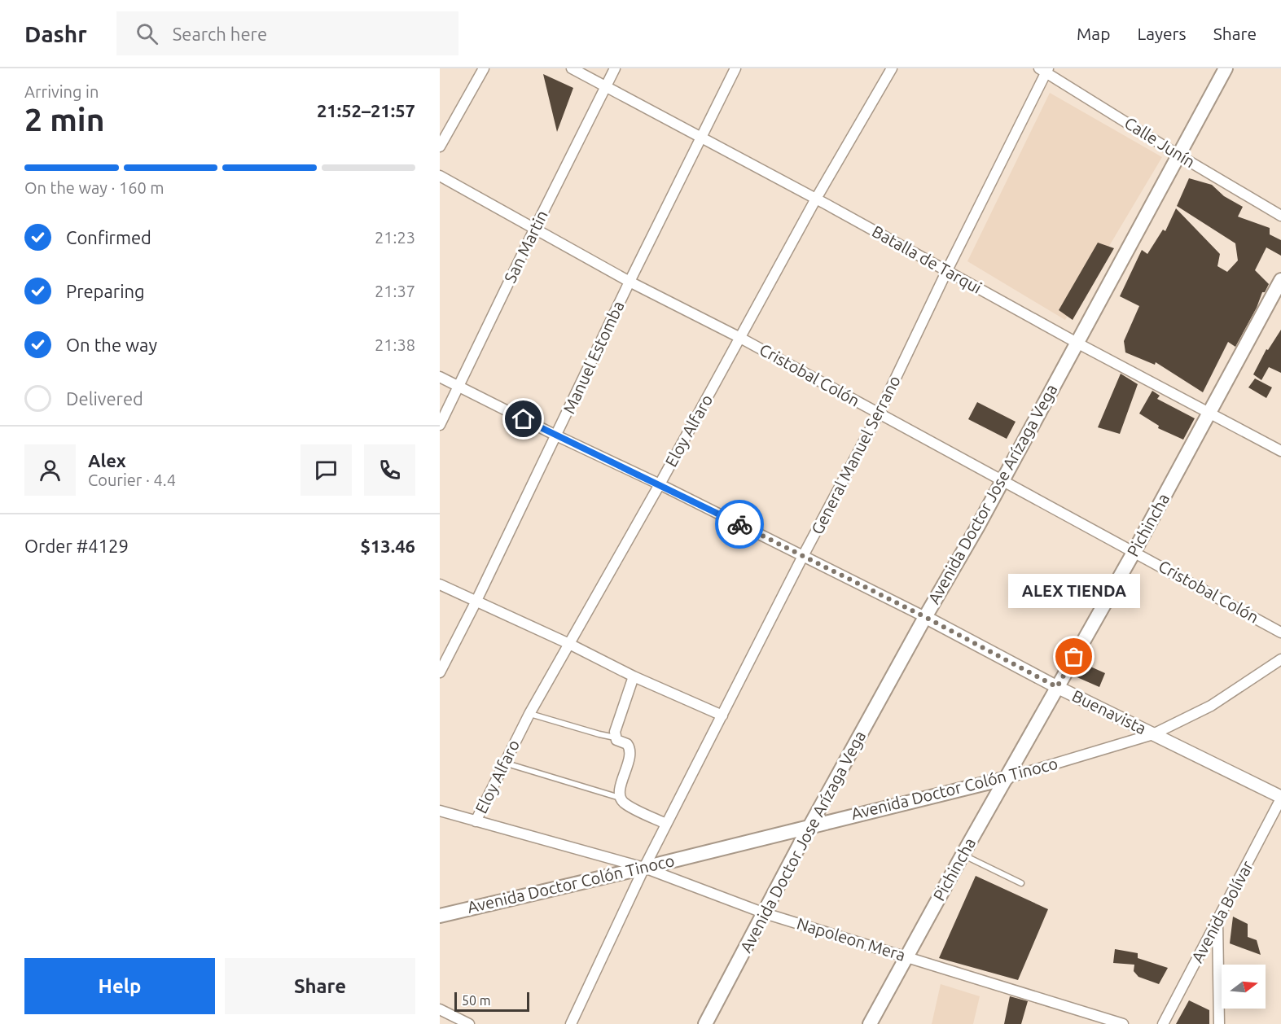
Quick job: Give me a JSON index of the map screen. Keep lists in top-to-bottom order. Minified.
{"streets":{"main road":["Avenida Doctor Jose Arízaga Vega","Pichincha","Avenida Doctor Colón Tinoco"],"street":["Calle Junín","San Martin","Batalla de Tarqui","Manuel Estomba","Cristobal Colón","Eloy Alfaro","General Manuel Serrano","Buenavista","Avenida Bolívar","Napoleon Mera"]},"crossings":[["Calle Junín","General Manuel Serrano"],["Calle Junín","Avenida Doctor Jose Arízaga Vega"],["San Martin","Batalla de Tarqui"],["San Martin","Cristobal Colón"],["San Martin","Buenavista"],["Batalla de Tarqui","Manuel Estomba"],["Batalla de Tarqui","Eloy Alfaro"],["Batalla de Tarqui","General Manuel Serrano"],["Batalla de Tarqui","Avenida Doctor Jose Arízaga Vega"],["Batalla de Tarqui","Pichincha"],["Manuel Estomba","Cristobal Colón"],["Manuel Estomba","Buenavista"],["Cristobal Colón","Eloy Alfaro"],["Cristobal Colón","General Manuel Serrano"],["Cristobal Colón","Avenida Doctor Jose Arízaga Vega"],["Cristobal Colón","Pichincha"],["Eloy Alfaro","Buenavista"],["Eloy Alfaro","Napoleon Mera"],["General Manuel Serrano","Buenavista"],["General Manuel Serrano","Avenida Doctor Colón Tinoco"],["General Manuel Serrano","Napoleon Mera"],["Avenida Doctor Jose Arízaga Vega","Buenavista"],["Avenida Doctor Jose Arízaga Vega","Avenida Doctor Colón Tinoco"],["Avenida Doctor Jose Arízaga Vega","Napoleon Mera"],["Pichincha","Buenavista"],["Pichincha","Avenida Doctor Colón Tinoco"],["Pichincha","Napoleon Mera"],["Buenavista","Avenida Doctor Colón Tinoco"],["Buenavista","Avenida Bolívar"],["Avenida Doctor Colón Tinoco","Napoleon Mera"]],"places":["ALEX TIENDA"],"scale_bar":"50 m","north":"right","page":{"header":"Dashr","search":"Search here","nav":["Map","Layers","Share"],"heading":["2 min","Arriving in","21:52–21:57"],"panel":["Alex","Courier · 4.4","Order #4129","$13.46"],"bar":"On the way · 160 m","list":[["Confirmed","21:23"],["Preparing","21:37"],["On the way","21:38"],"Delivered"],"bubble":"ALEX TIENDA","buttons":["Help","Share"],"scale":"50 m"}}
